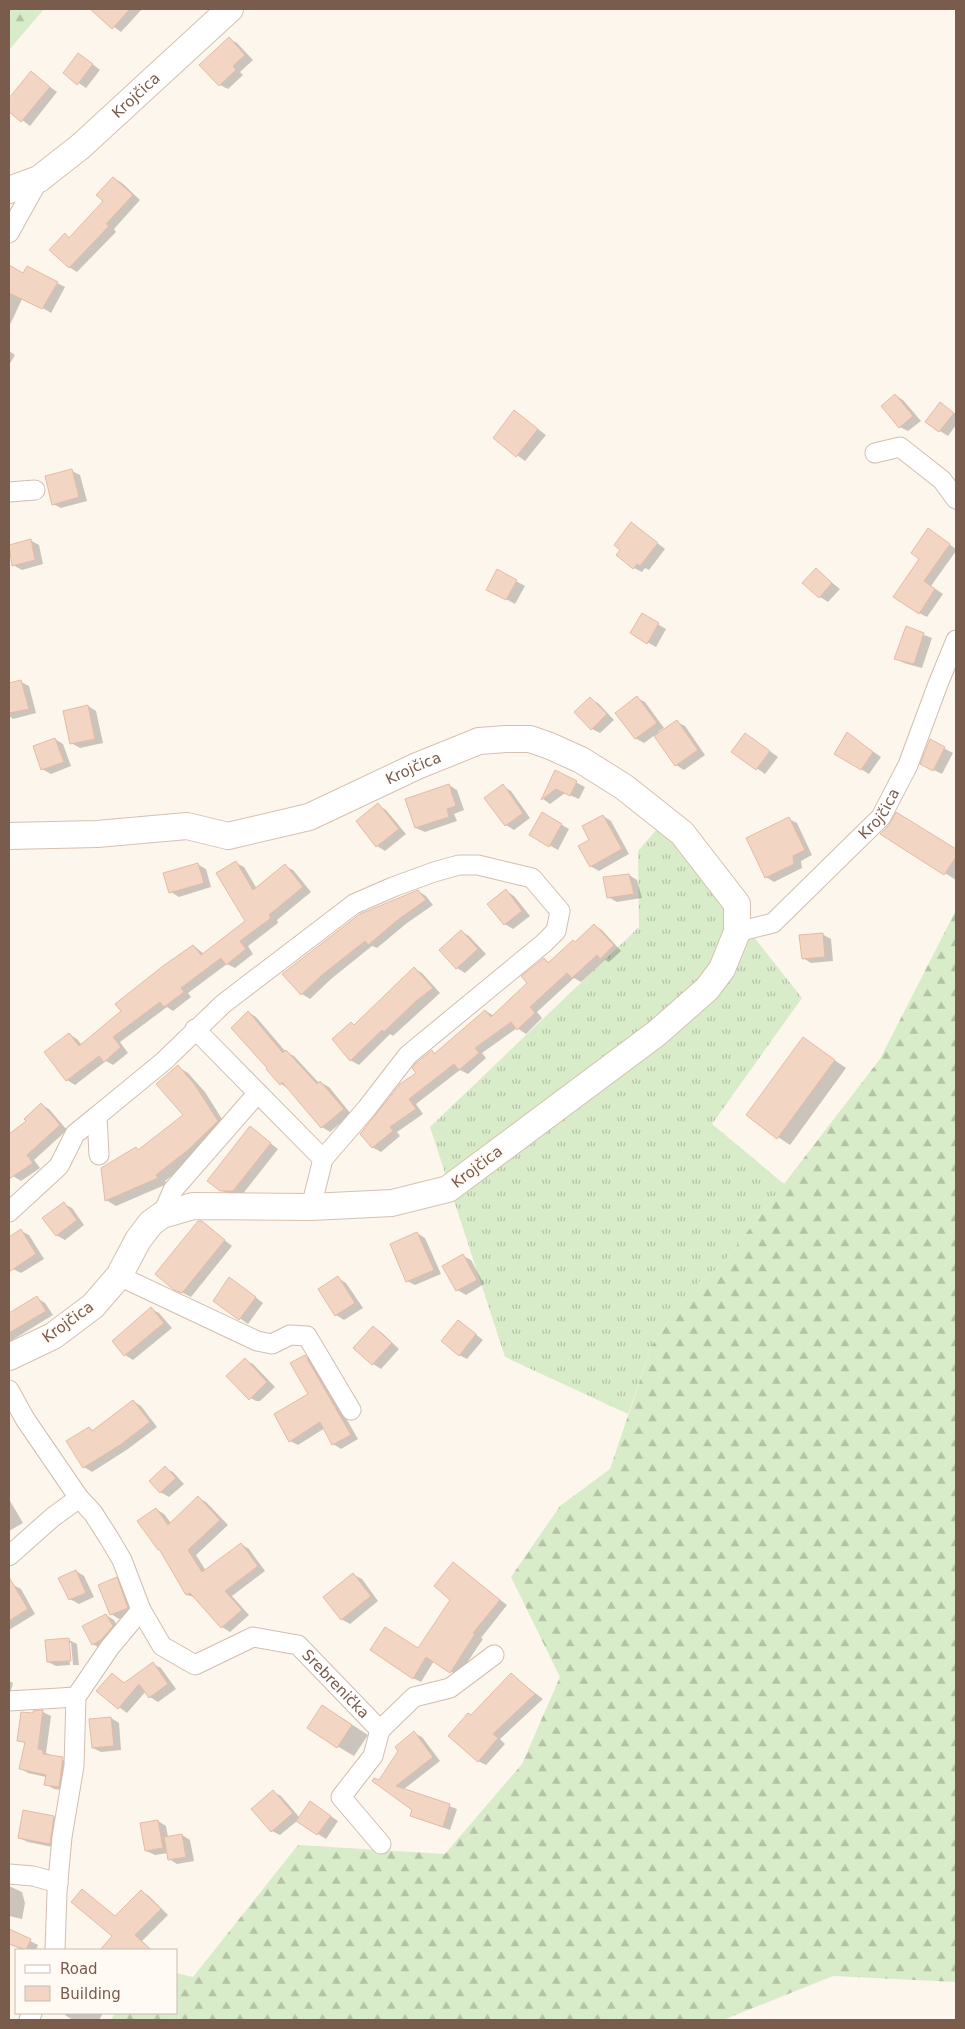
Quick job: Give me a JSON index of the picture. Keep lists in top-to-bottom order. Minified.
{"streets":{"main road":["Krojčica"],"street":["Srebrenička"]},"legend":["Road","Building"]}
